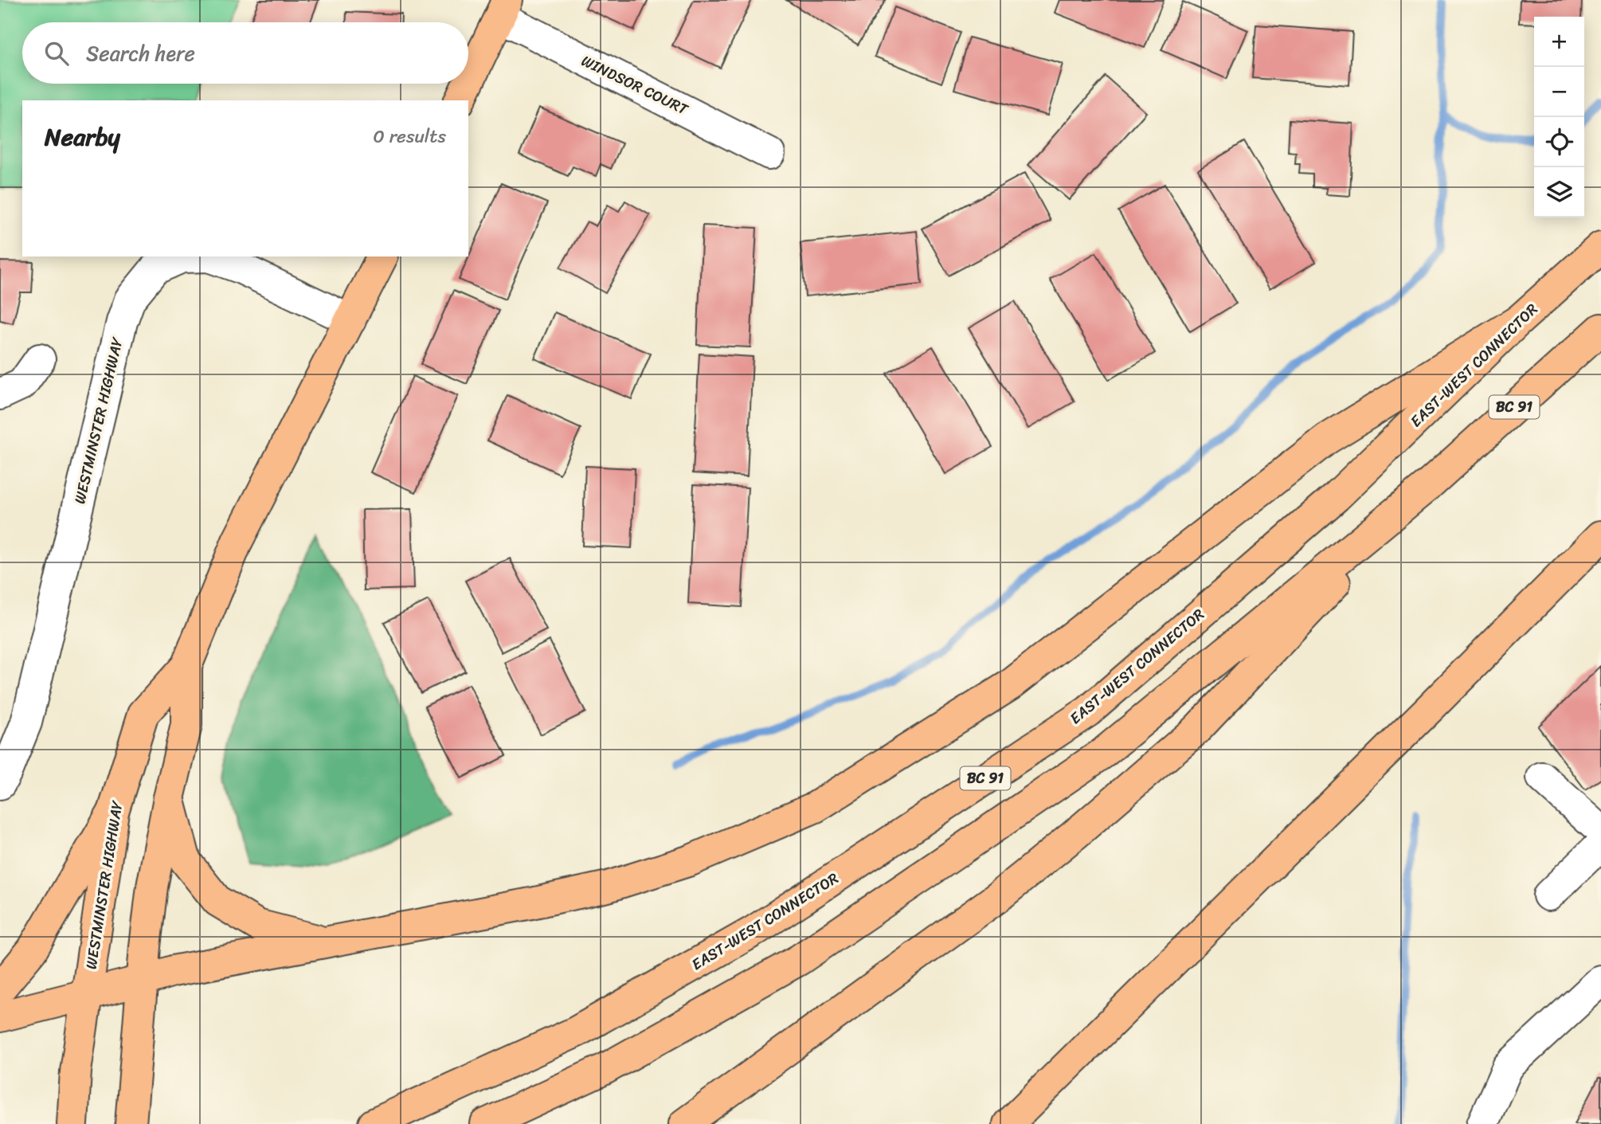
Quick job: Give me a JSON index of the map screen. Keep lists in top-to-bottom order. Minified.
{"streets":{"main road":["EAST-WEST CONNECTOR","BC 91","WESTMINSTER HIGHWAY"],"street":["WINDSOR COURT"]},"page":{"map_buttons":["+","−"],"search":"Search here","heading":["Nearby","0 results"]}}
